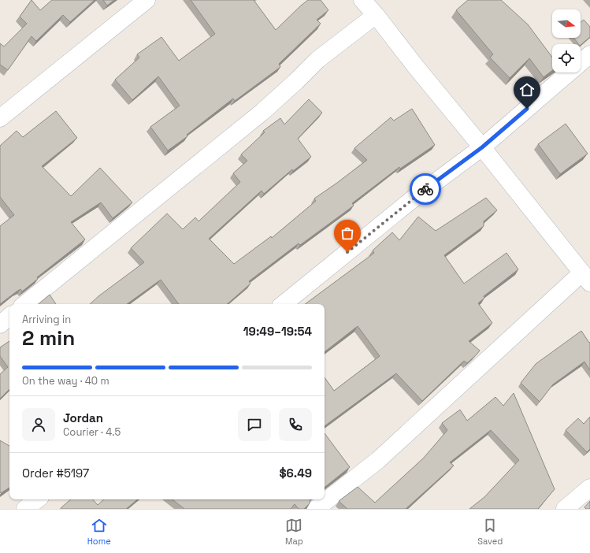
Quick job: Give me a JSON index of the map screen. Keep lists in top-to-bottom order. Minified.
{"north":"right","page":{"heading":["2 min","Arriving in","19:49–19:54"],"panel":["Jordan","Courier · 4.5","Order #5197","$6.49"],"bar":"On the way · 40 m","tabs":["Home","Map","Saved"]}}
